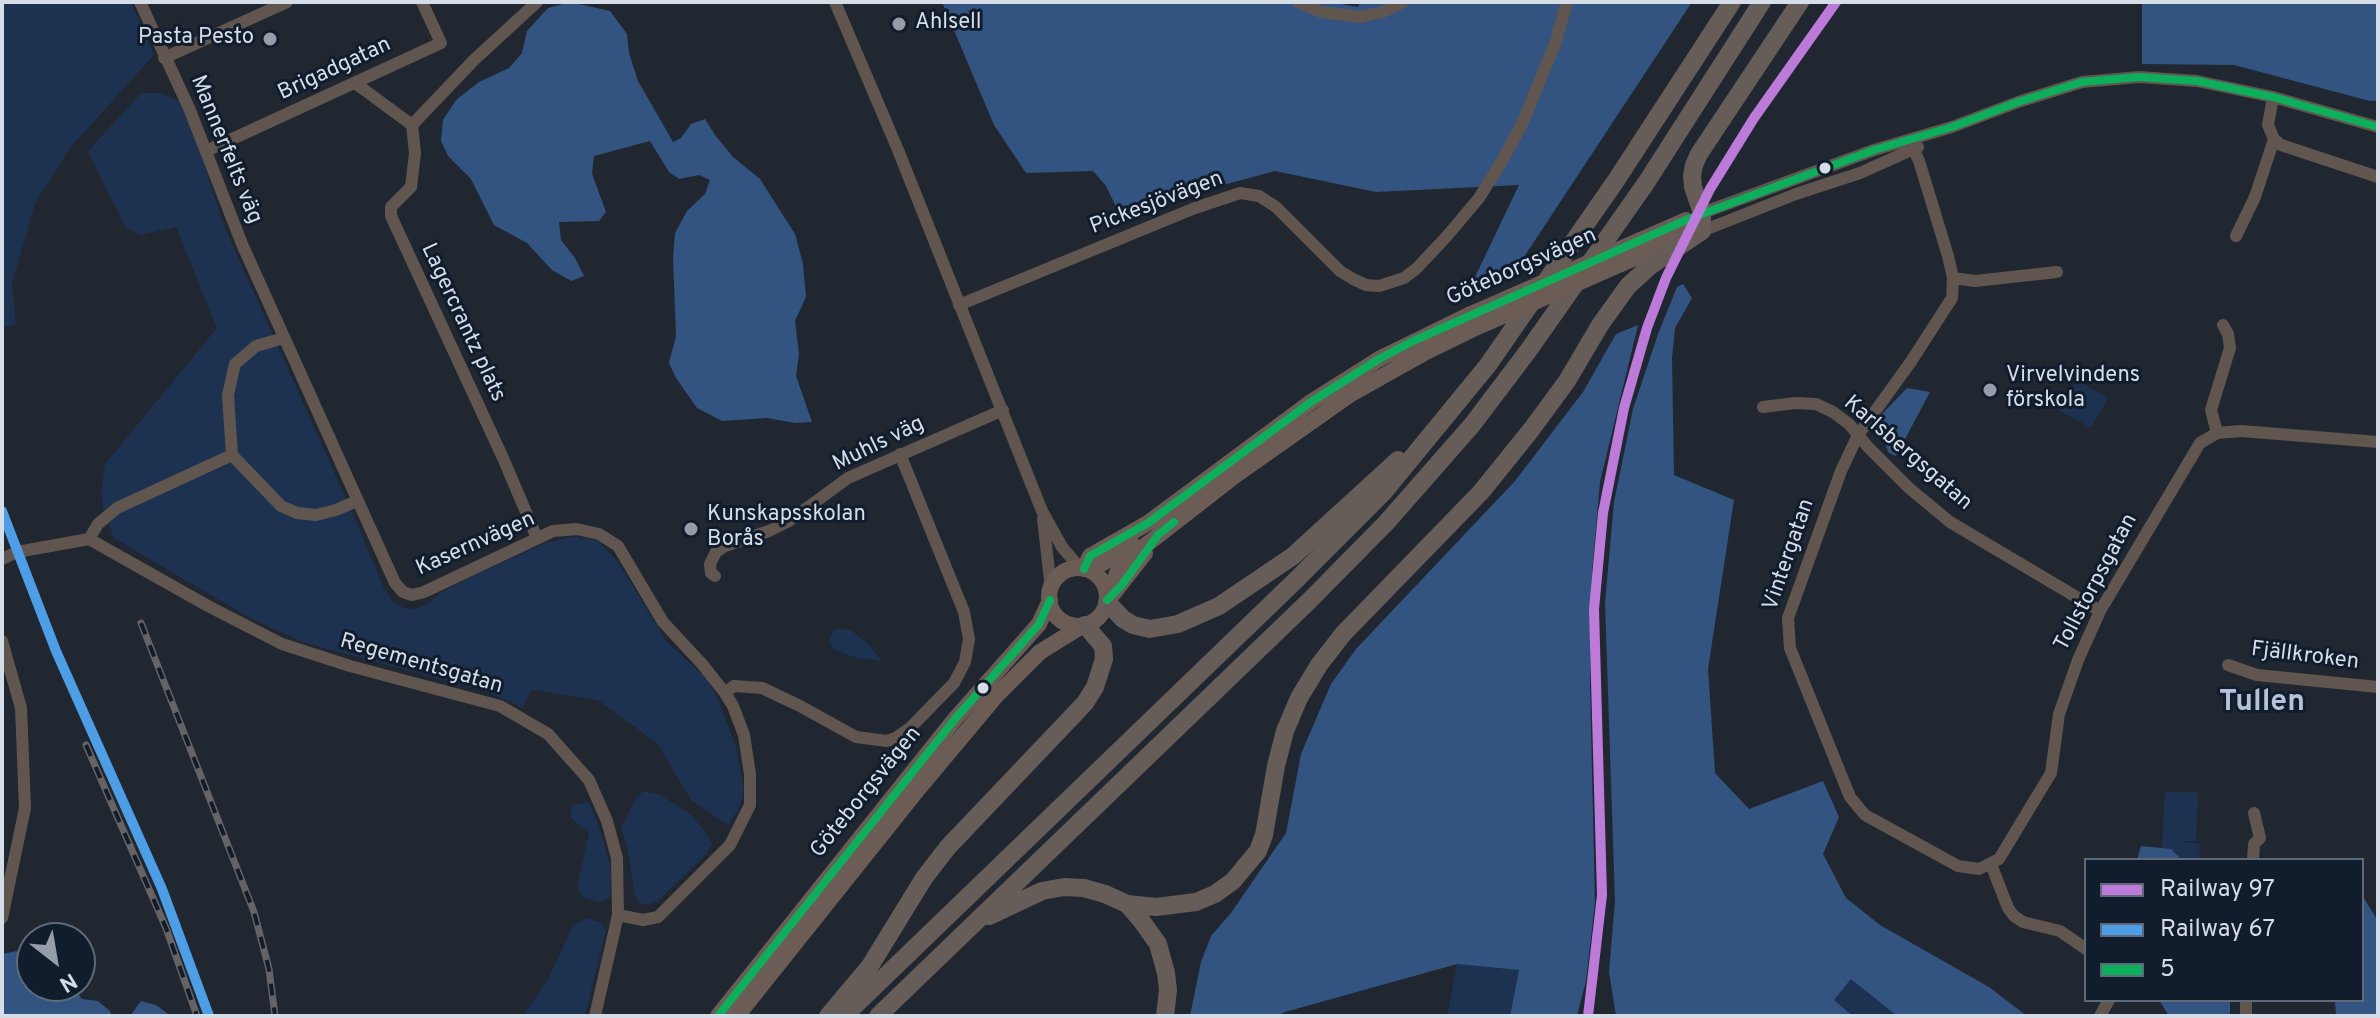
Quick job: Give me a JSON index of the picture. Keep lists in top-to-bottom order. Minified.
{"streets":{"main road":["Göteborgsvägen"],"street":["Brigadgatan","Mannerfelts väg","Pickesjövägen","Lagercrantz plats","Muhls väg","Karlsbergsgatan","Kasernvägen","Vintergatan","Tollstorpsgatan","Fjällkroken","Regementsgatan"]},"crossings":[["Brigadgatan","Mannerfelts väg"],["Mannerfelts väg","Kasernvägen"],["Lagercrantz plats","Kasernvägen"],["Karlsbergsgatan","Vintergatan"],["Karlsbergsgatan","Tollstorpsgatan"],["Kasernvägen","Regementsgatan"],["Vintergatan","Tollstorpsgatan"]],"districts":["Tullen"],"places":["Ahlsell","Pasta Pesto","Virvelvindens förskola","Kunskapsskolan Borås"],"lines":["rail line 97","transit line 5","rail line 67"],"legend":["Railway 97","Railway 67","5"],"north":"bottom right"}
